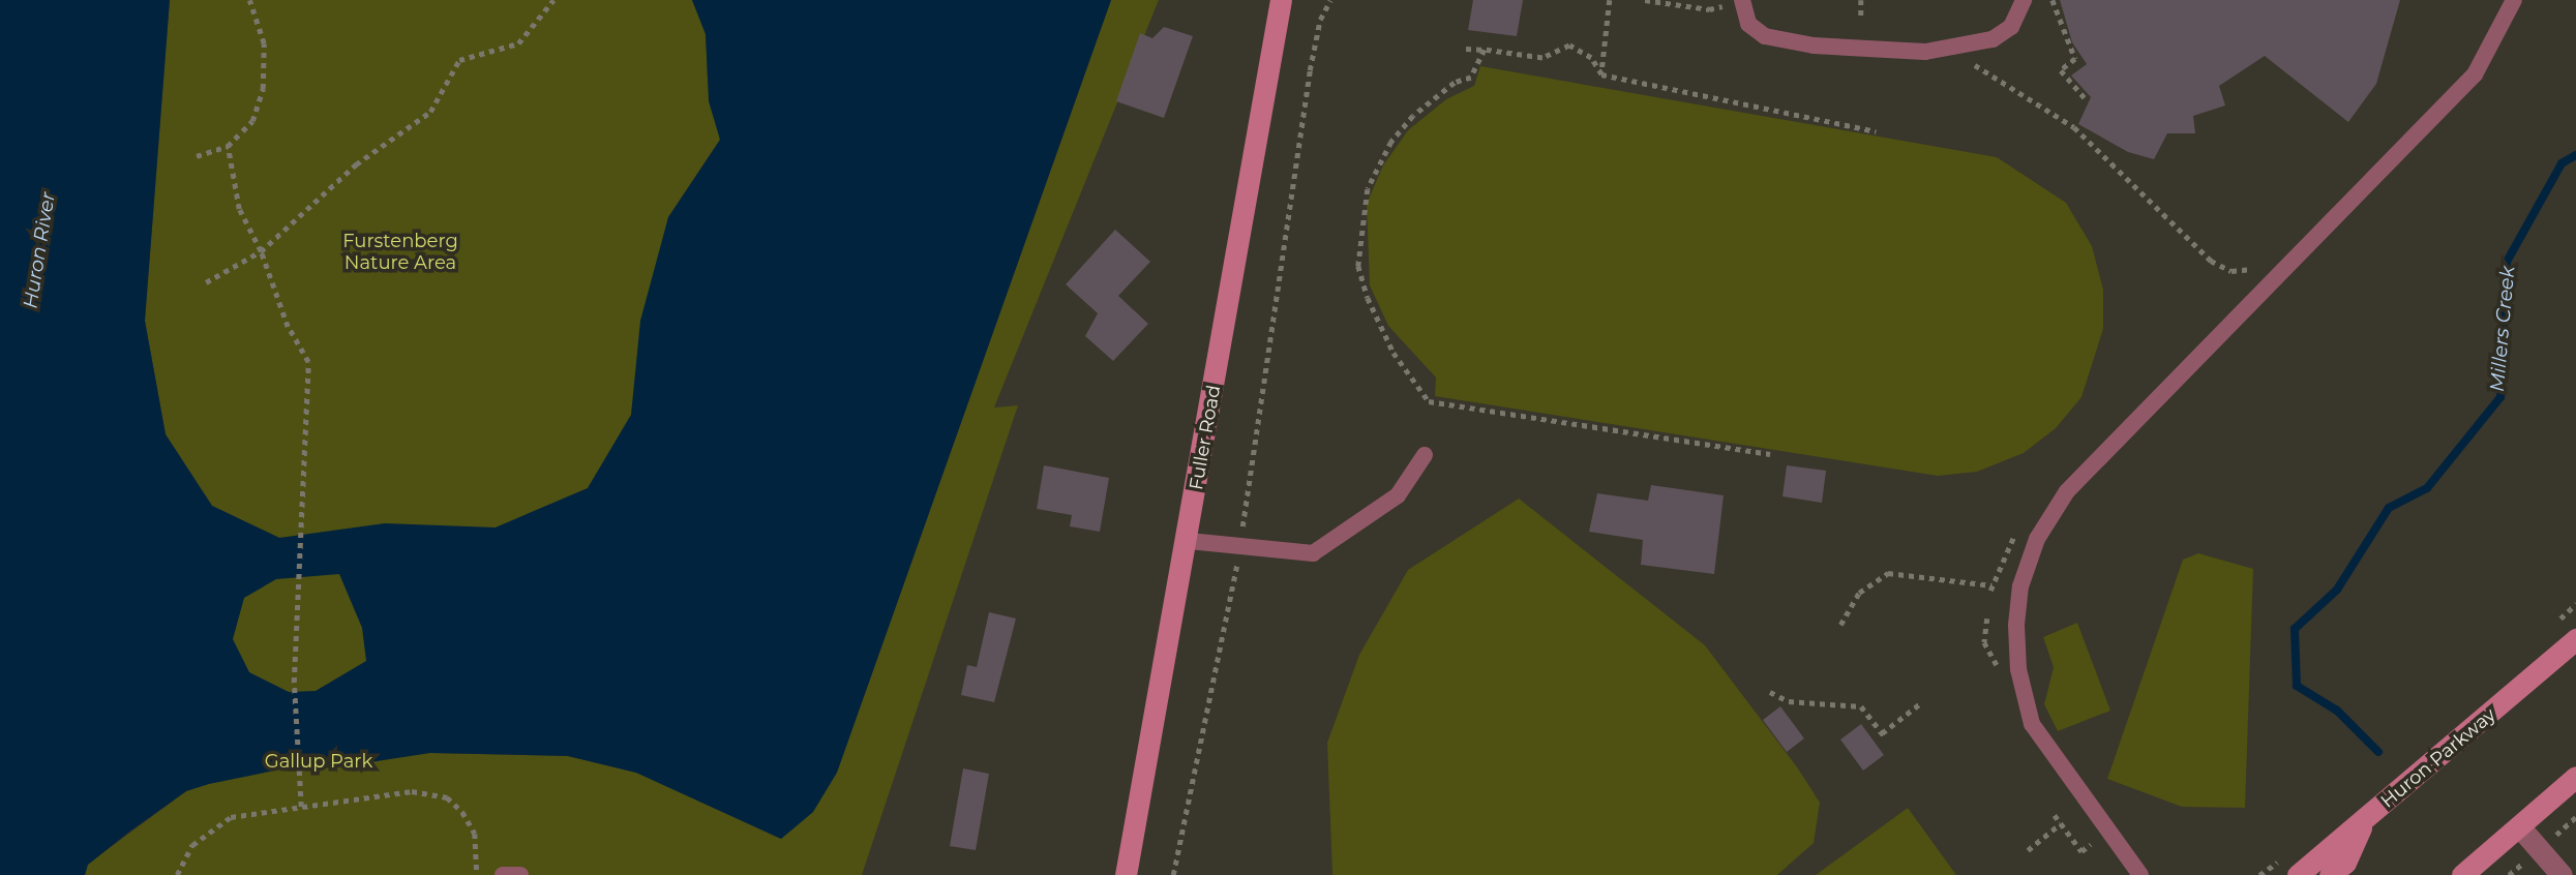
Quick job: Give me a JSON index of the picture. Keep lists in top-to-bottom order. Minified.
{"streets":{"main road":["Fuller Road","Huron Parkway"]},"water":["Huron River","Millers Creek"],"parks":["Furstenberg Nature Area","Gallup Park"]}
